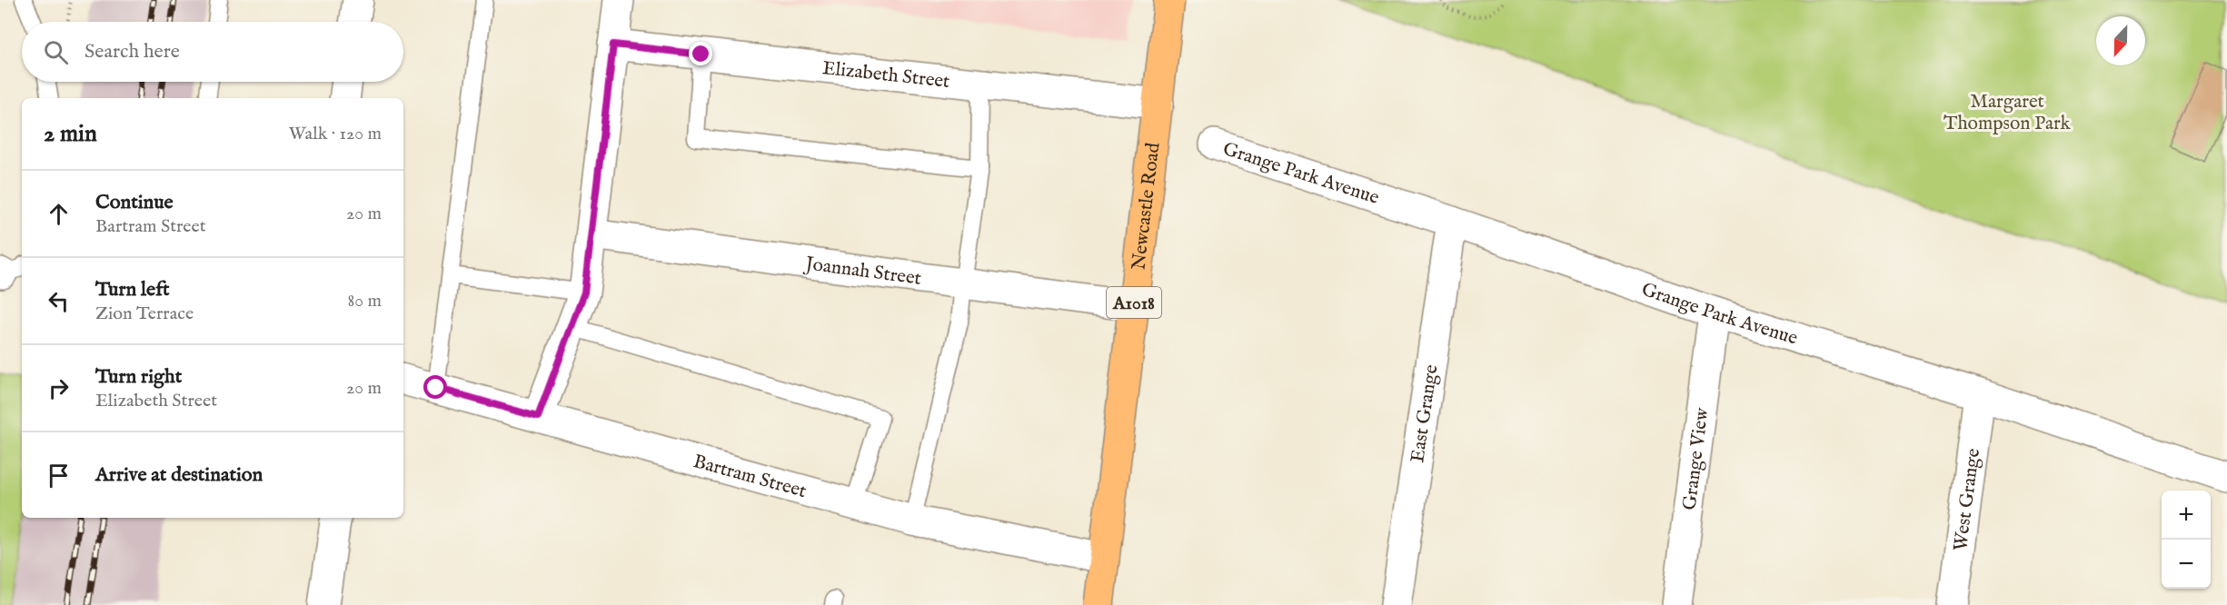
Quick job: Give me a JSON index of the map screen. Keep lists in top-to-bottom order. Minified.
{"streets":{"highway":["Newcastle Road","A1018"],"street":["Elizabeth Street","Grange Park Avenue","Joannah Street","East Grange","Grange View","Bartram Street","West Grange"]},"crossings":[["Elizabeth Street","Newcastle Road"],["Grange Park Avenue","East Grange"],["Grange Park Avenue","Grange View"],["Grange Park Avenue","West Grange"],["Newcastle Road","Joannah Street"],["Newcastle Road","Bartram Street"]],"parks":["Margaret Thompson Park"],"north":"bottom","page":{"search":"Search here","heading":["2 min","Walk · 120 m"],"list":[["Continue","Bartram Street","20 m"],["Turn left","Zion Terrace","80 m"],["Turn right","Elizabeth Street","20 m"],"Arrive at destination"],"map_buttons":["+","−"]}}
